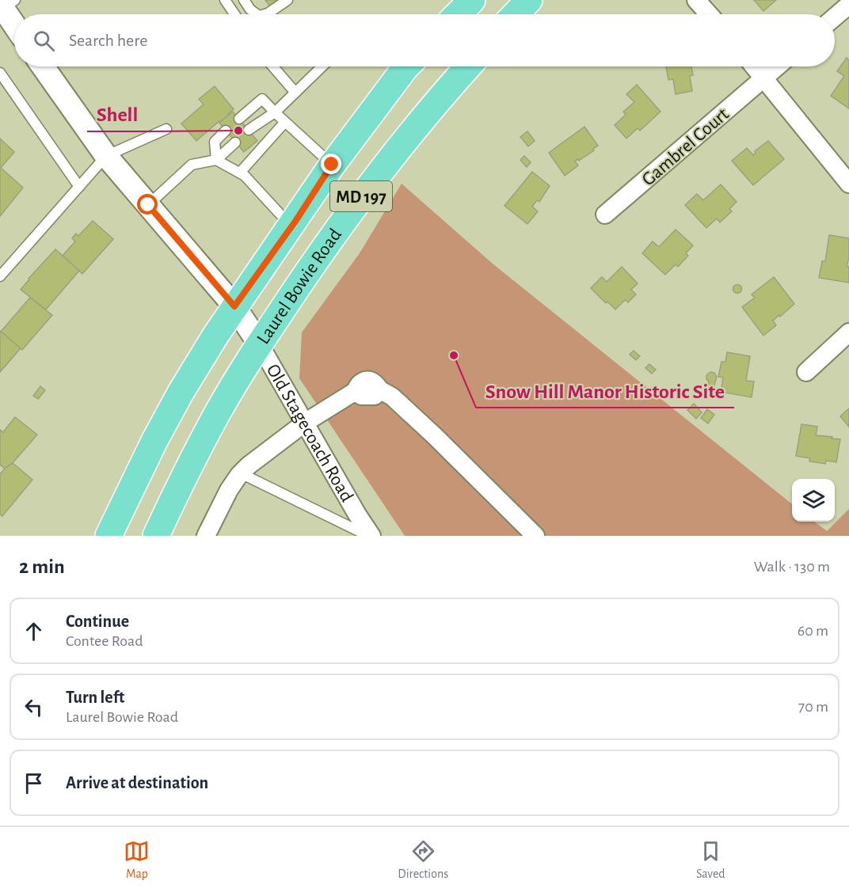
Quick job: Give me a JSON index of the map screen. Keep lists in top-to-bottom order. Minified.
{"streets":{"main road":["MD 197","Laurel Bowie Road"],"street":["Gambrel Court","Old Stagecoach Road"]},"crossings":[["Laurel Bowie Road","Old Stagecoach Road"]],"places":["Shell","Snow Hill Manor Historic Site"],"page":{"search":"Search here","heading":["2 min","Walk · 130 m"],"list":[["Continue","Contee Road","60 m"],["Turn left","Laurel Bowie Road","70 m"],"Arrive at destination"],"nav":["Map","Directions","Saved"]}}
